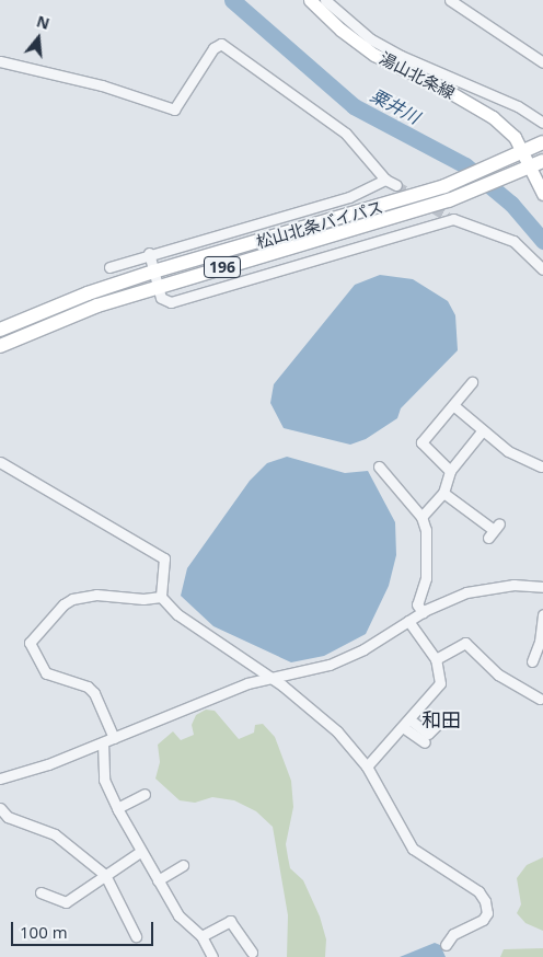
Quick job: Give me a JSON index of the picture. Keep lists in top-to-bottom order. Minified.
{"streets":{"highway":["松山北条バイパス","196"],"main road":["湯山北条線"]},"crossings":[["湯山北条線","松山北条バイパス"]],"districts":["和田"],"water":["粟井川"],"scale_bar":"100 m","north":"top"}
